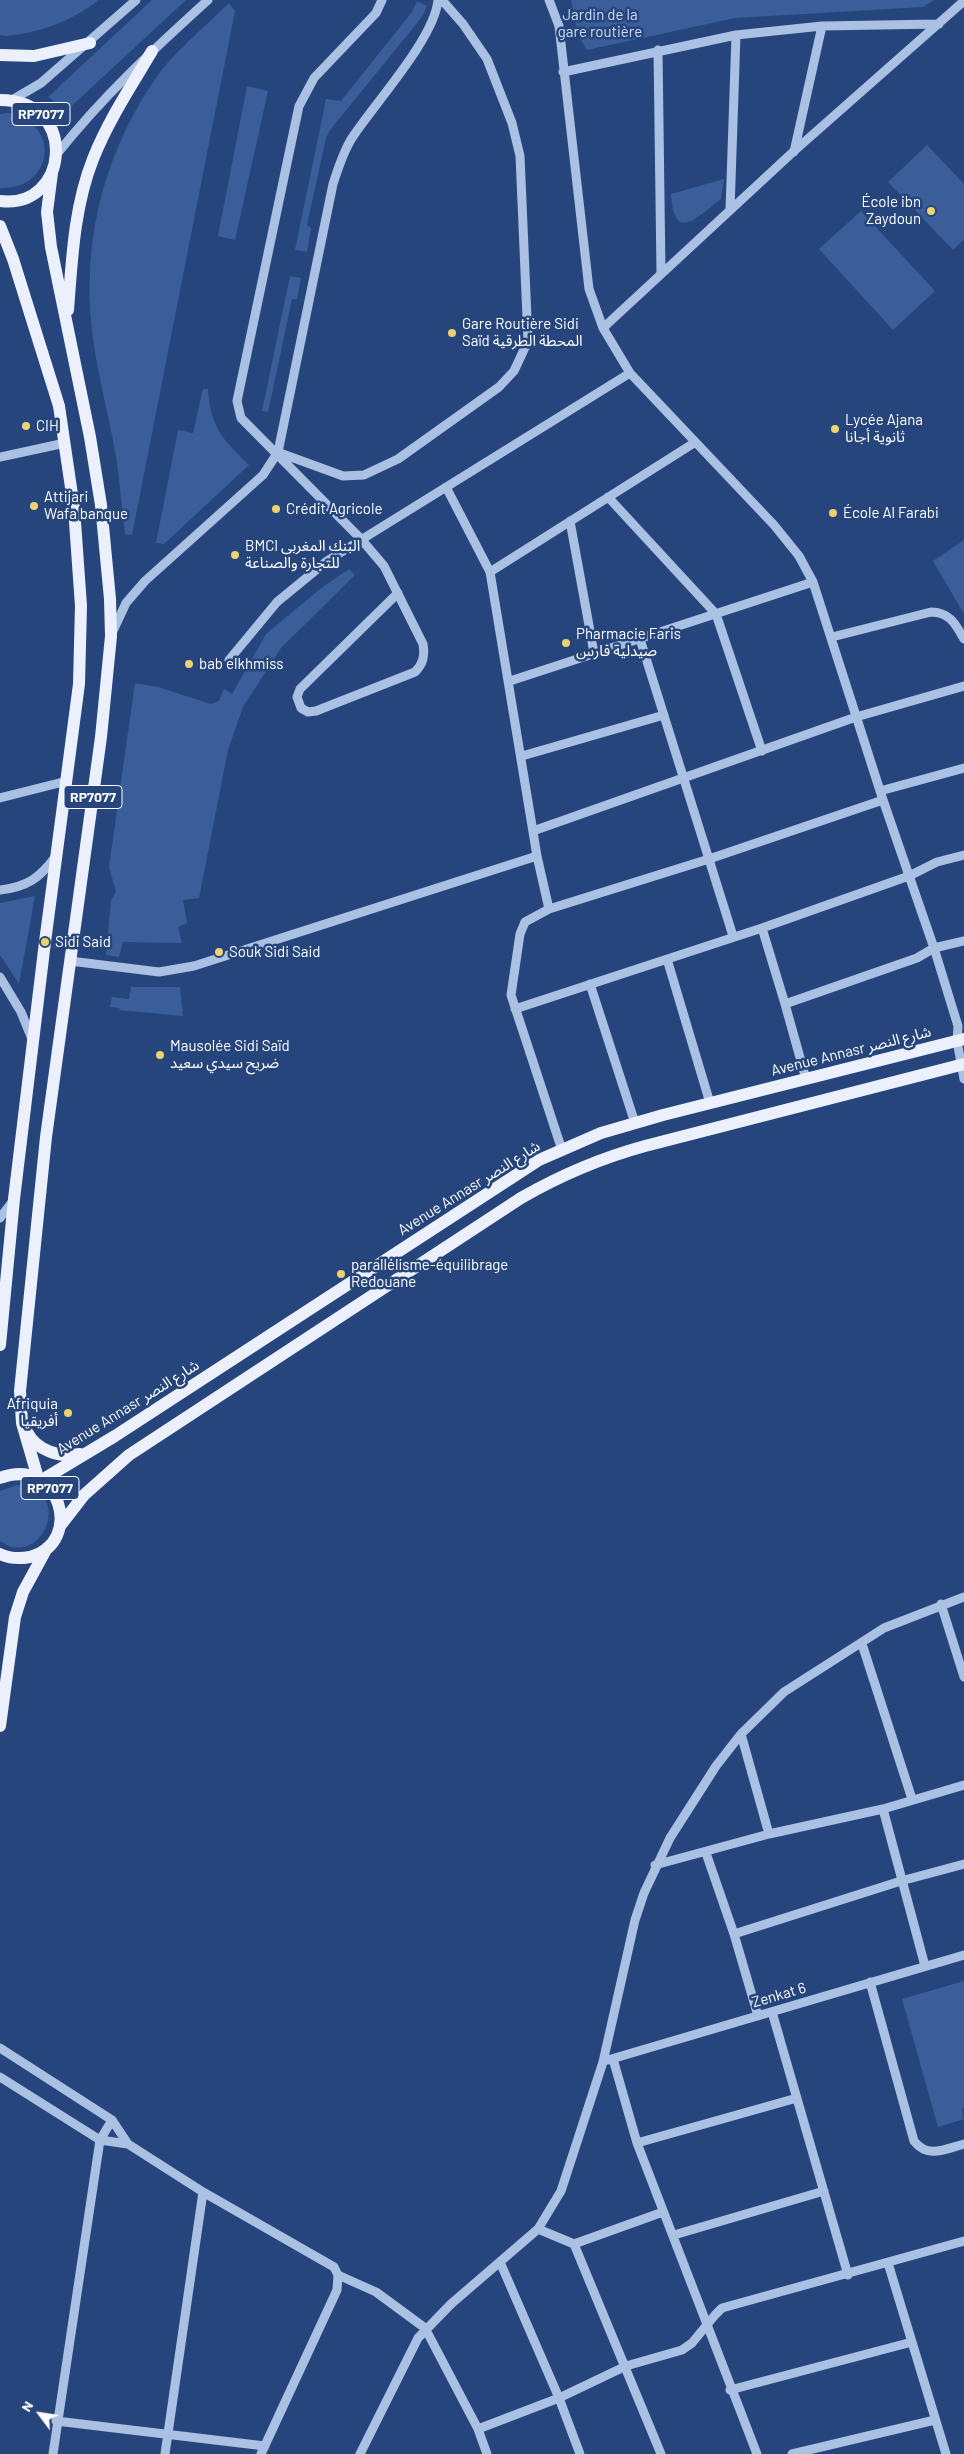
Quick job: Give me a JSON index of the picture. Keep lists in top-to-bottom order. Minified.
{"streets":{"main road":["RP7077","Avenue Annasr شارع النصر"],"street":["Zenkat 6"]},"crossings":[["RP7077","Avenue Annasr شارع النصر"]],"parks":["Jardin de la gare routière"],"places":["École ibn Zaydoun","Gare Routière Sidi Saïd المحطة الطرقية","CIH","Lycée Ajana ثانوية أجانا","Attijari Wafa banque","Crédit Agricole","École Al Farabi","BMCI البنك المغربي للتجارة والصناعة","Pharmacie Faris صيدلية فارس","bab elkhmiss","Sidi Said","Souk Sidi Said","Mausolée Sidi Saïd ضريح سيدي سعيد","parallélisme-équilibrage Redouane","Afriquia أفريقيا"],"north":"top left"}
